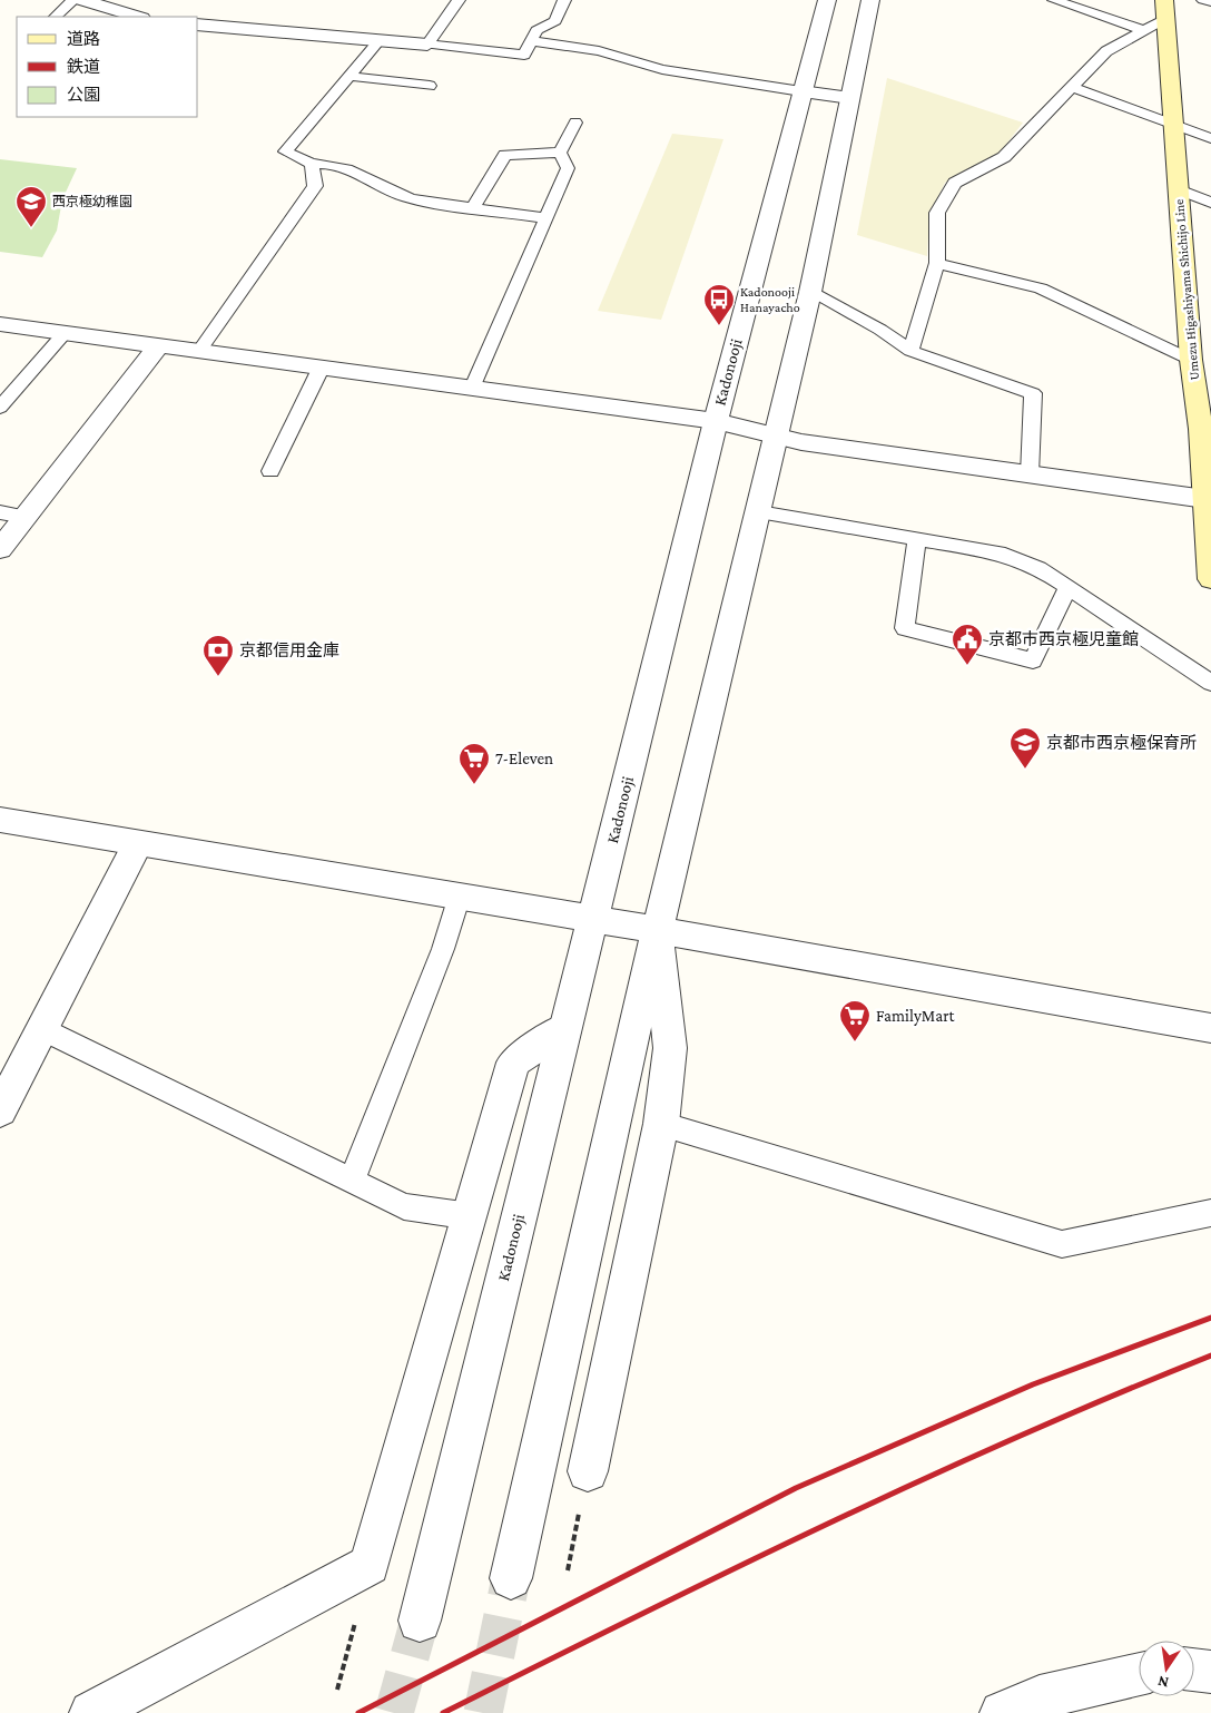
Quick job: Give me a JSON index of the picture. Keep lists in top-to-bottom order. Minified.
{"streets":{"main road":["Umezu Higashiyama Shichijo Line"],"street":["Kadonooji"]},"places":{"school or university":["西京極幼稚園","京都市西京極保育所"],"bus stop":["Kadonooji Hanayacho"],"public building":["京都市西京極児童館"],"bank":["京都信用金庫"],"supermarket":["7-Eleven","FamilyMart"]},"legend":["道路","鉄道","公園"],"north":"bottom"}
